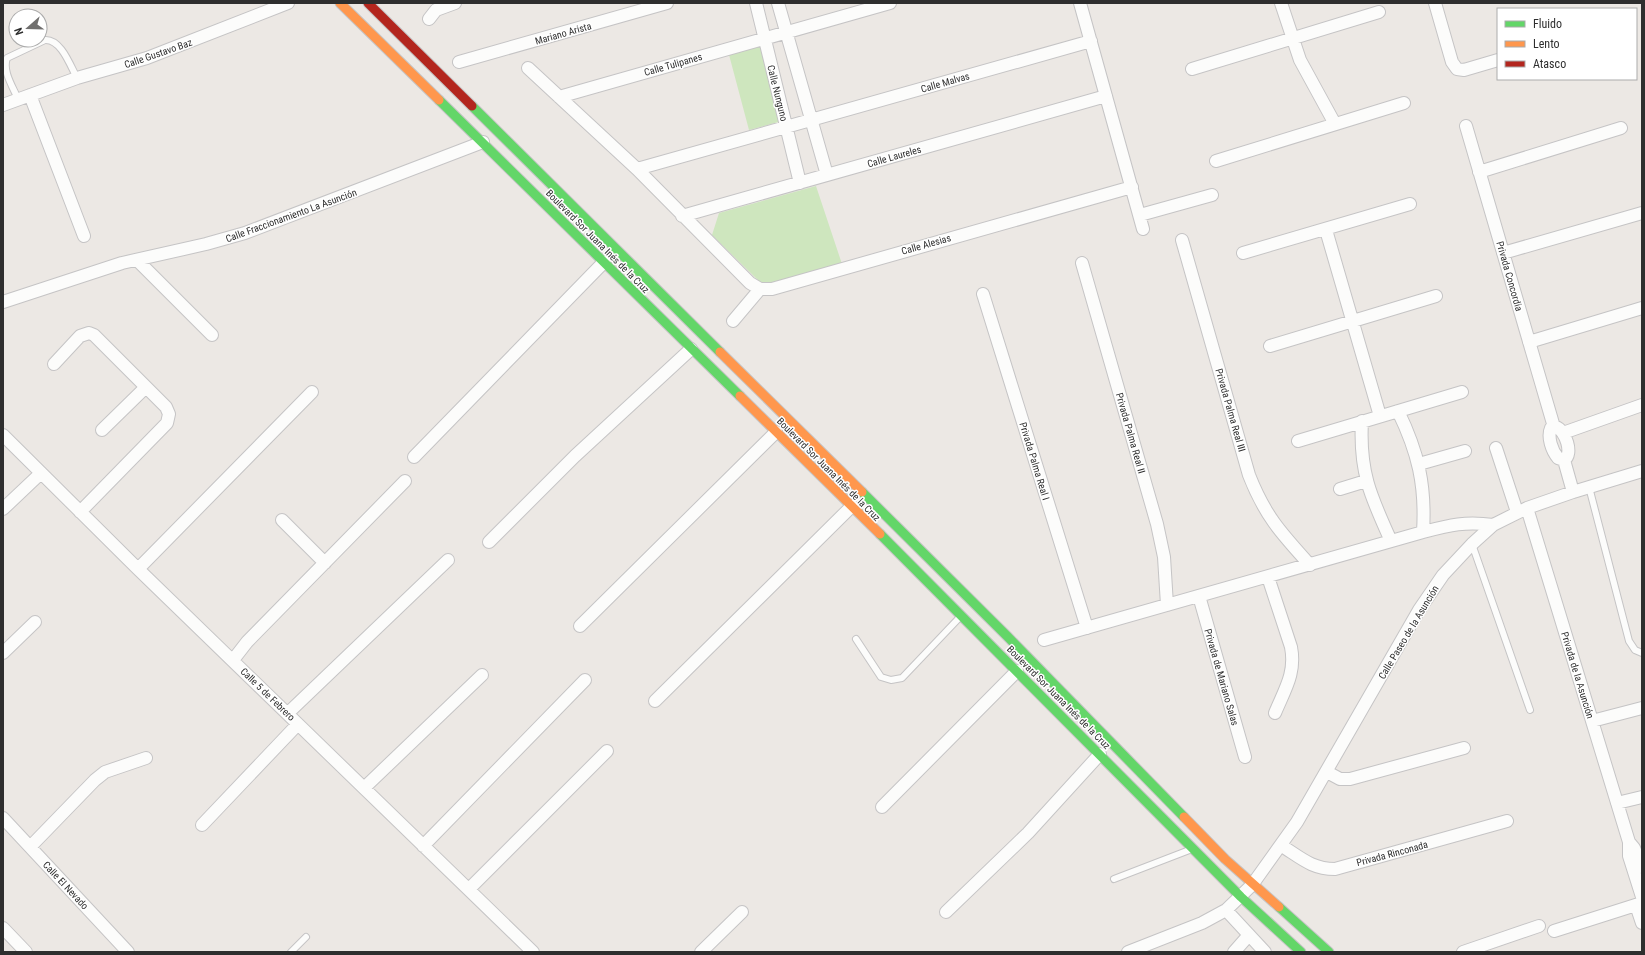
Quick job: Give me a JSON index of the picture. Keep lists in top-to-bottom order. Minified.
{"streets":{"main road":["Boulevard Sor Juana Inés de la Cruz"],"street":["Mariano Arista","Calle Gustavo Baz","Calle Tulipanes","Calle Malvas","Calle Nunguno","Calle Laureles","Calle Fraccionamiento La Asunción","Calle Alesias","Privada Concordia","Privada Palma Real III","Privada Palma Real II","Privada Palma Real I","Calle Paseo de la Asunción","Privada de la Asunción","Privada de Mariano Salas","Calle 5 de Febrero","Privada Rinconada","Calle El Nevado"]},"crossings":[["Calle Tulipanes","Calle Nunguno"],["Calle Malvas","Calle Nunguno"],["Calle Nunguno","Calle Laureles"],["Calle Fraccionamiento La Asunción","Boulevard Sor Juana Inés de la Cruz"],["Boulevard Sor Juana Inés de la Cruz","Calle Paseo de la Asunción"],["Privada Concordia","Calle Paseo de la Asunción"],["Calle Paseo de la Asunción","Privada de la Asunción"],["Calle Paseo de la Asunción","Privada Rinconada"]],"legend":["Fluido","Lento","Atasco"],"north":"left"}
